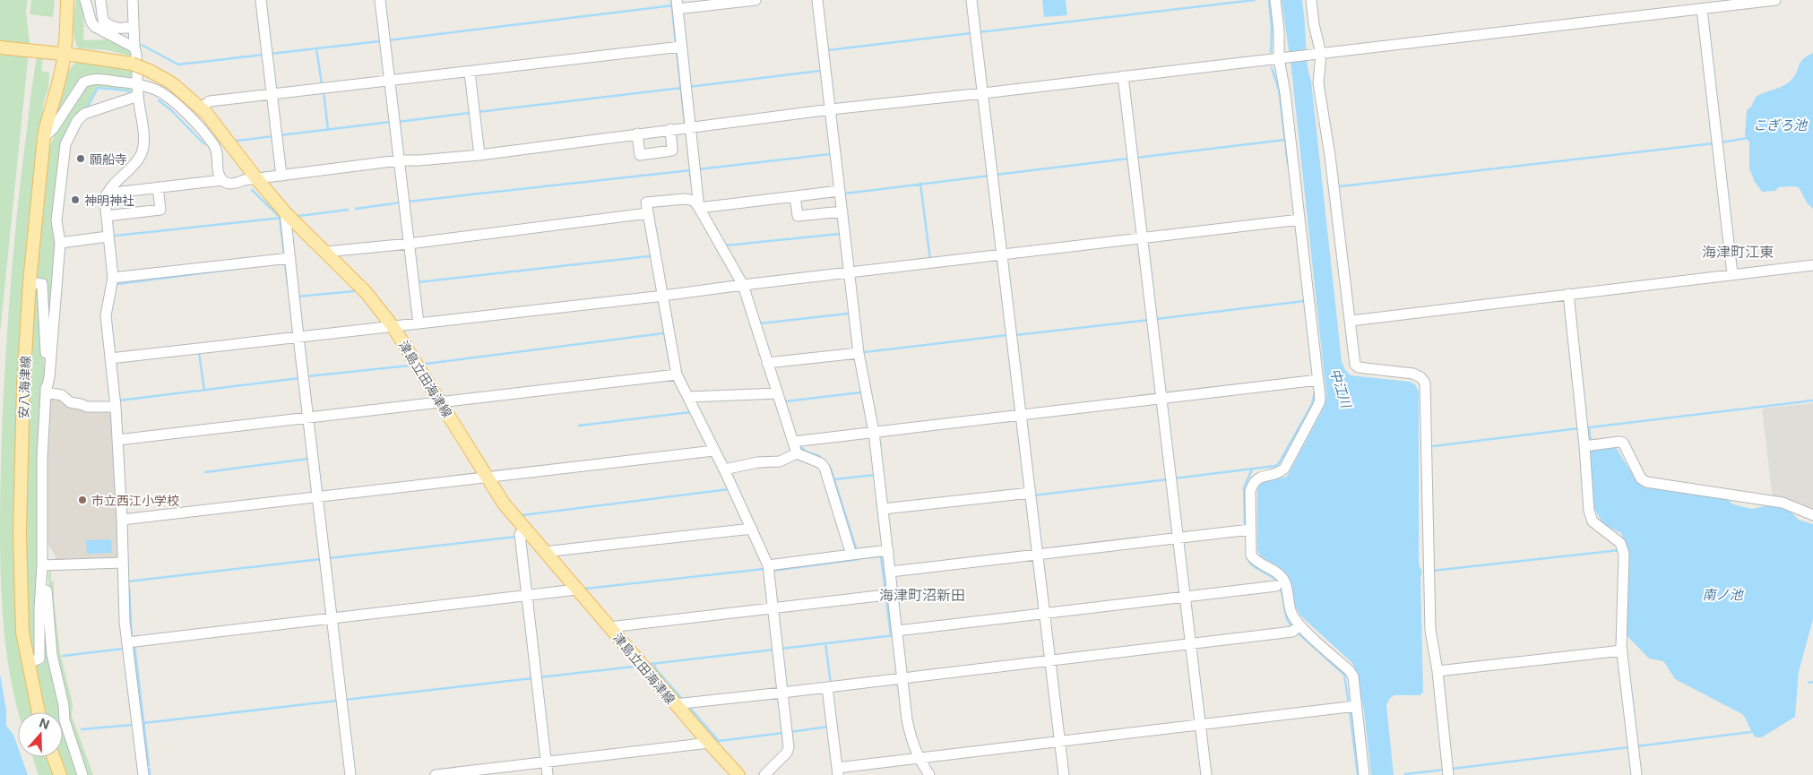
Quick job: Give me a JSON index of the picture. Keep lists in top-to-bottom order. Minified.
{"streets":{"main road":["津島立田海津線","安八海津線"]},"crossings":[["津島立田海津線","安八海津線"]],"districts":["海津町江東","海津町沼新田"],"water":["こぎろ池","中江川","南ノ池"],"places":["願船寺","神明神社","市立西江小学校"],"north":"top"}
